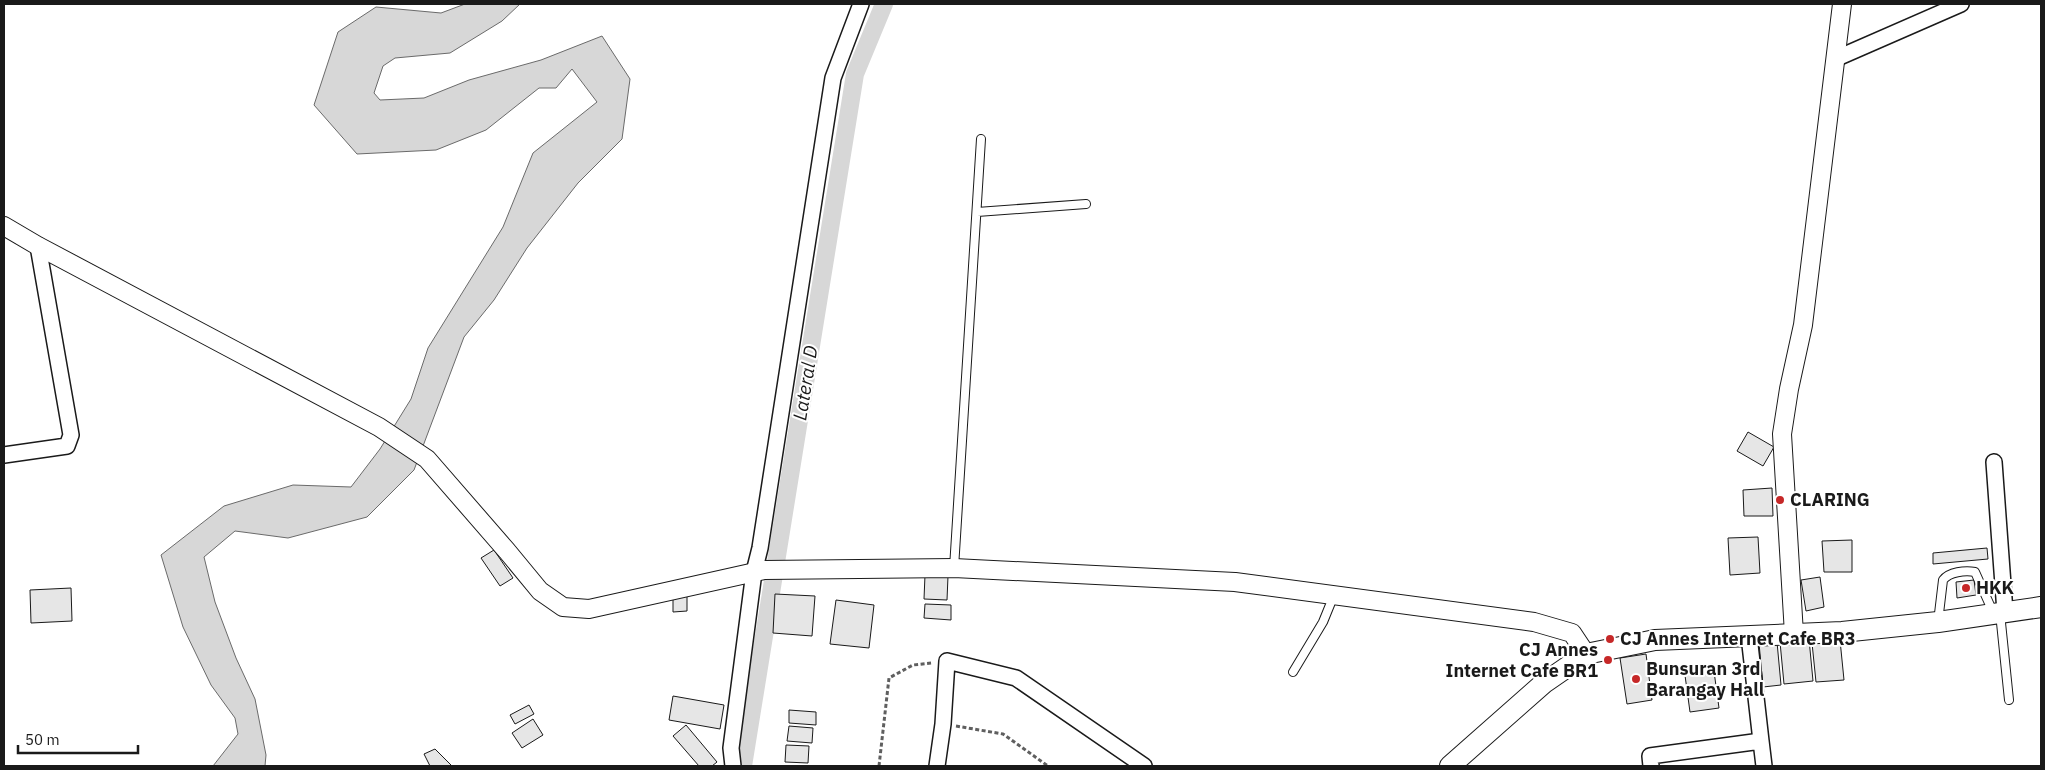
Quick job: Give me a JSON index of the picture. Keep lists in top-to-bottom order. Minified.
{"water":["Lateral D"],"places":["CLARING","HKK","CJ Annes Internet Cafe BR3","CJ Annes Internet Cafe BR1","Bunsuran 3rd Barangay Hall"],"scale_bar":"50 m"}
